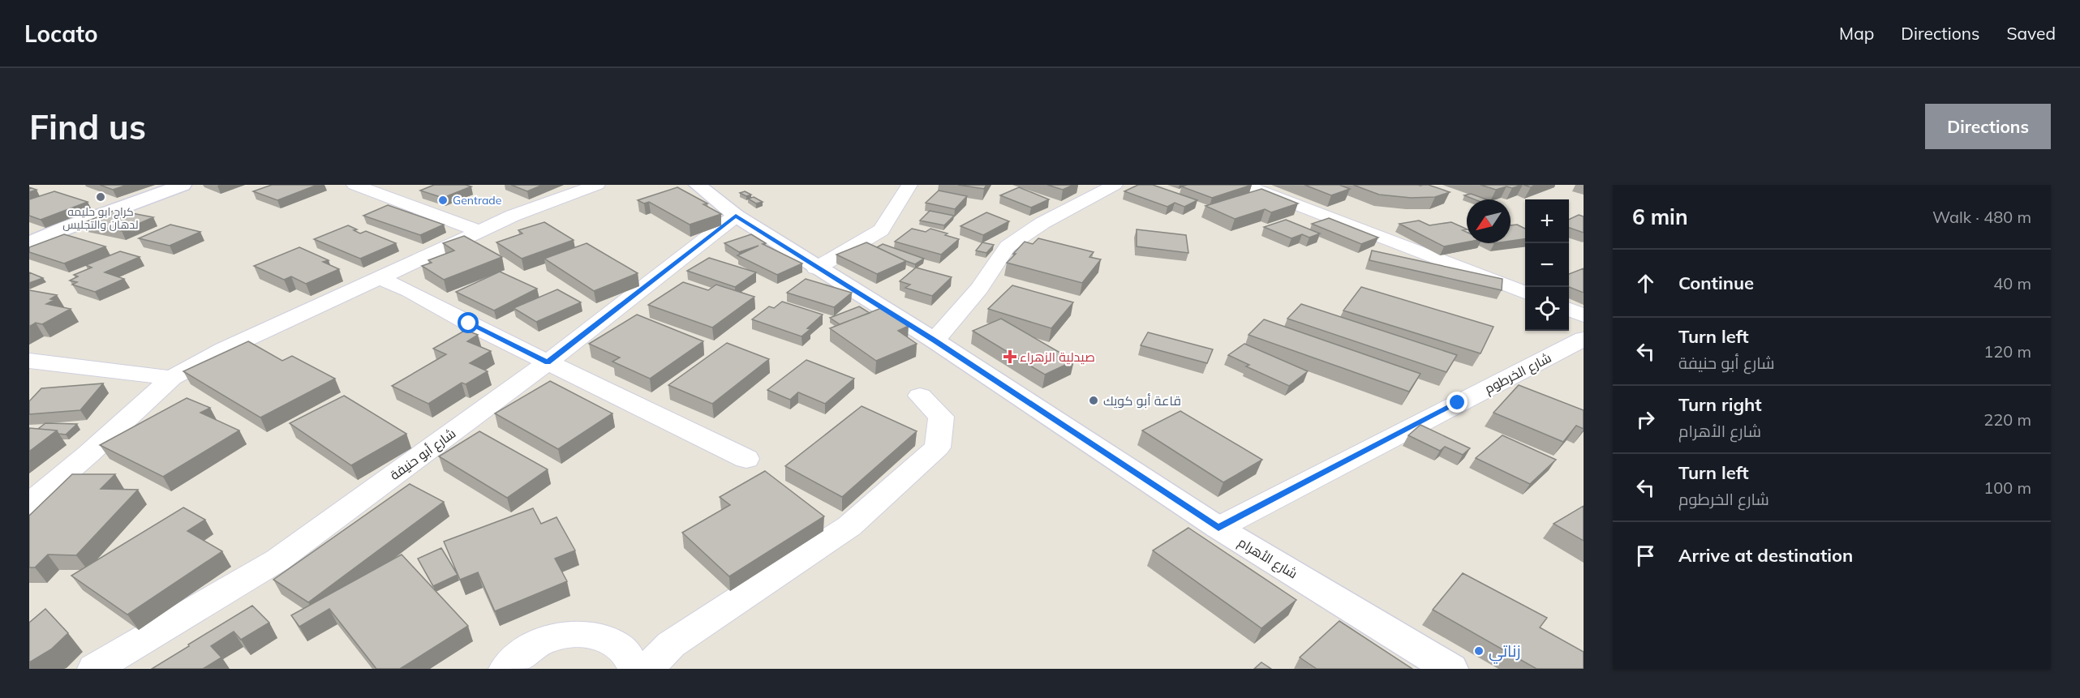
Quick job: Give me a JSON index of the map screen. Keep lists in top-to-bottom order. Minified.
{"streets":{"street":["شارع الخرطوم","شارع أبو حنيفة","شارع الأهرام"]},"crossings":[["شارع الخرطوم","شارع الأهرام"],["شارع أبو حنيفة","شارع الأهرام"]],"places":{"other":["كراج ابو حليمه لدهان والتجليس","Gentrade","قاعة أبو كويك","زناتي"],"health":["صيدلية الزهراء"]},"north":"bottom left","page":{"header":"Locato","nav":["Map","Directions","Saved"],"buttons":"Directions","title":"Find us","heading":["6 min","Walk · 480 m"],"map_buttons":["+","−"],"list":[["Continue","40 m"],["Turn left","شارع أبو حنيفة","120 m"],["Turn right","شارع الأهرام","220 m"],["Turn left","شارع الخرطوم","100 m"],"Arrive at destination"]}}
